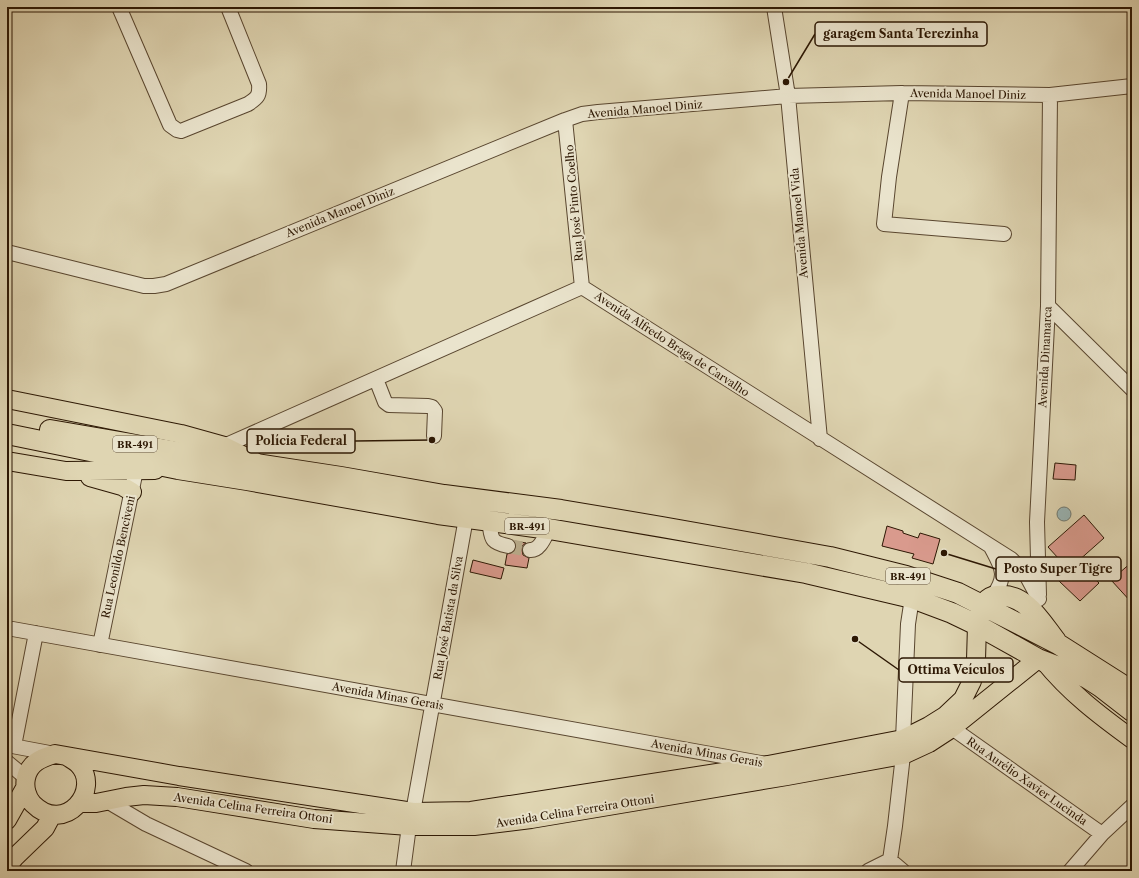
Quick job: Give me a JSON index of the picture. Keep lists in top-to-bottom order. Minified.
{"streets":{"highway":["BR-491"],"main road":["Avenida Celina Ferreira Ottoni"],"street":["Avenida Manoel Diniz","Rua José Pinto Coelho","Avenida Manoel Vida","Avenida Alfredo Braga de Carvalho","Avenida Dinamarca","Rua Leonildo Benciveni","Rua José Batista da Silva","Avenida Minas Gerais","Rua Aurélio Xavier Lucinda"]},"crossings":[["Avenida Manoel Diniz","Rua José Pinto Coelho"],["Avenida Manoel Diniz","Avenida Manoel Vida"],["Avenida Manoel Diniz","Avenida Dinamarca"],["Rua José Pinto Coelho","Avenida Alfredo Braga de Carvalho"],["Avenida Manoel Vida","Avenida Alfredo Braga de Carvalho"],["Avenida Alfredo Braga de Carvalho","Avenida Dinamarca"],["BR-491","Rua José Batista da Silva"],["BR-491","Avenida Celina Ferreira Ottoni"],["Rua Leonildo Benciveni","Avenida Minas Gerais"],["Rua José Batista da Silva","Avenida Minas Gerais"],["Rua José Batista da Silva","Avenida Celina Ferreira Ottoni"],["Avenida Minas Gerais","Avenida Celina Ferreira Ottoni"],["Rua Aurélio Xavier Lucinda","Avenida Celina Ferreira Ottoni"]],"places":["garagem Santa Terezinha","Polícia Federal","Posto Super Tigre","Ottima Veículos"]}
